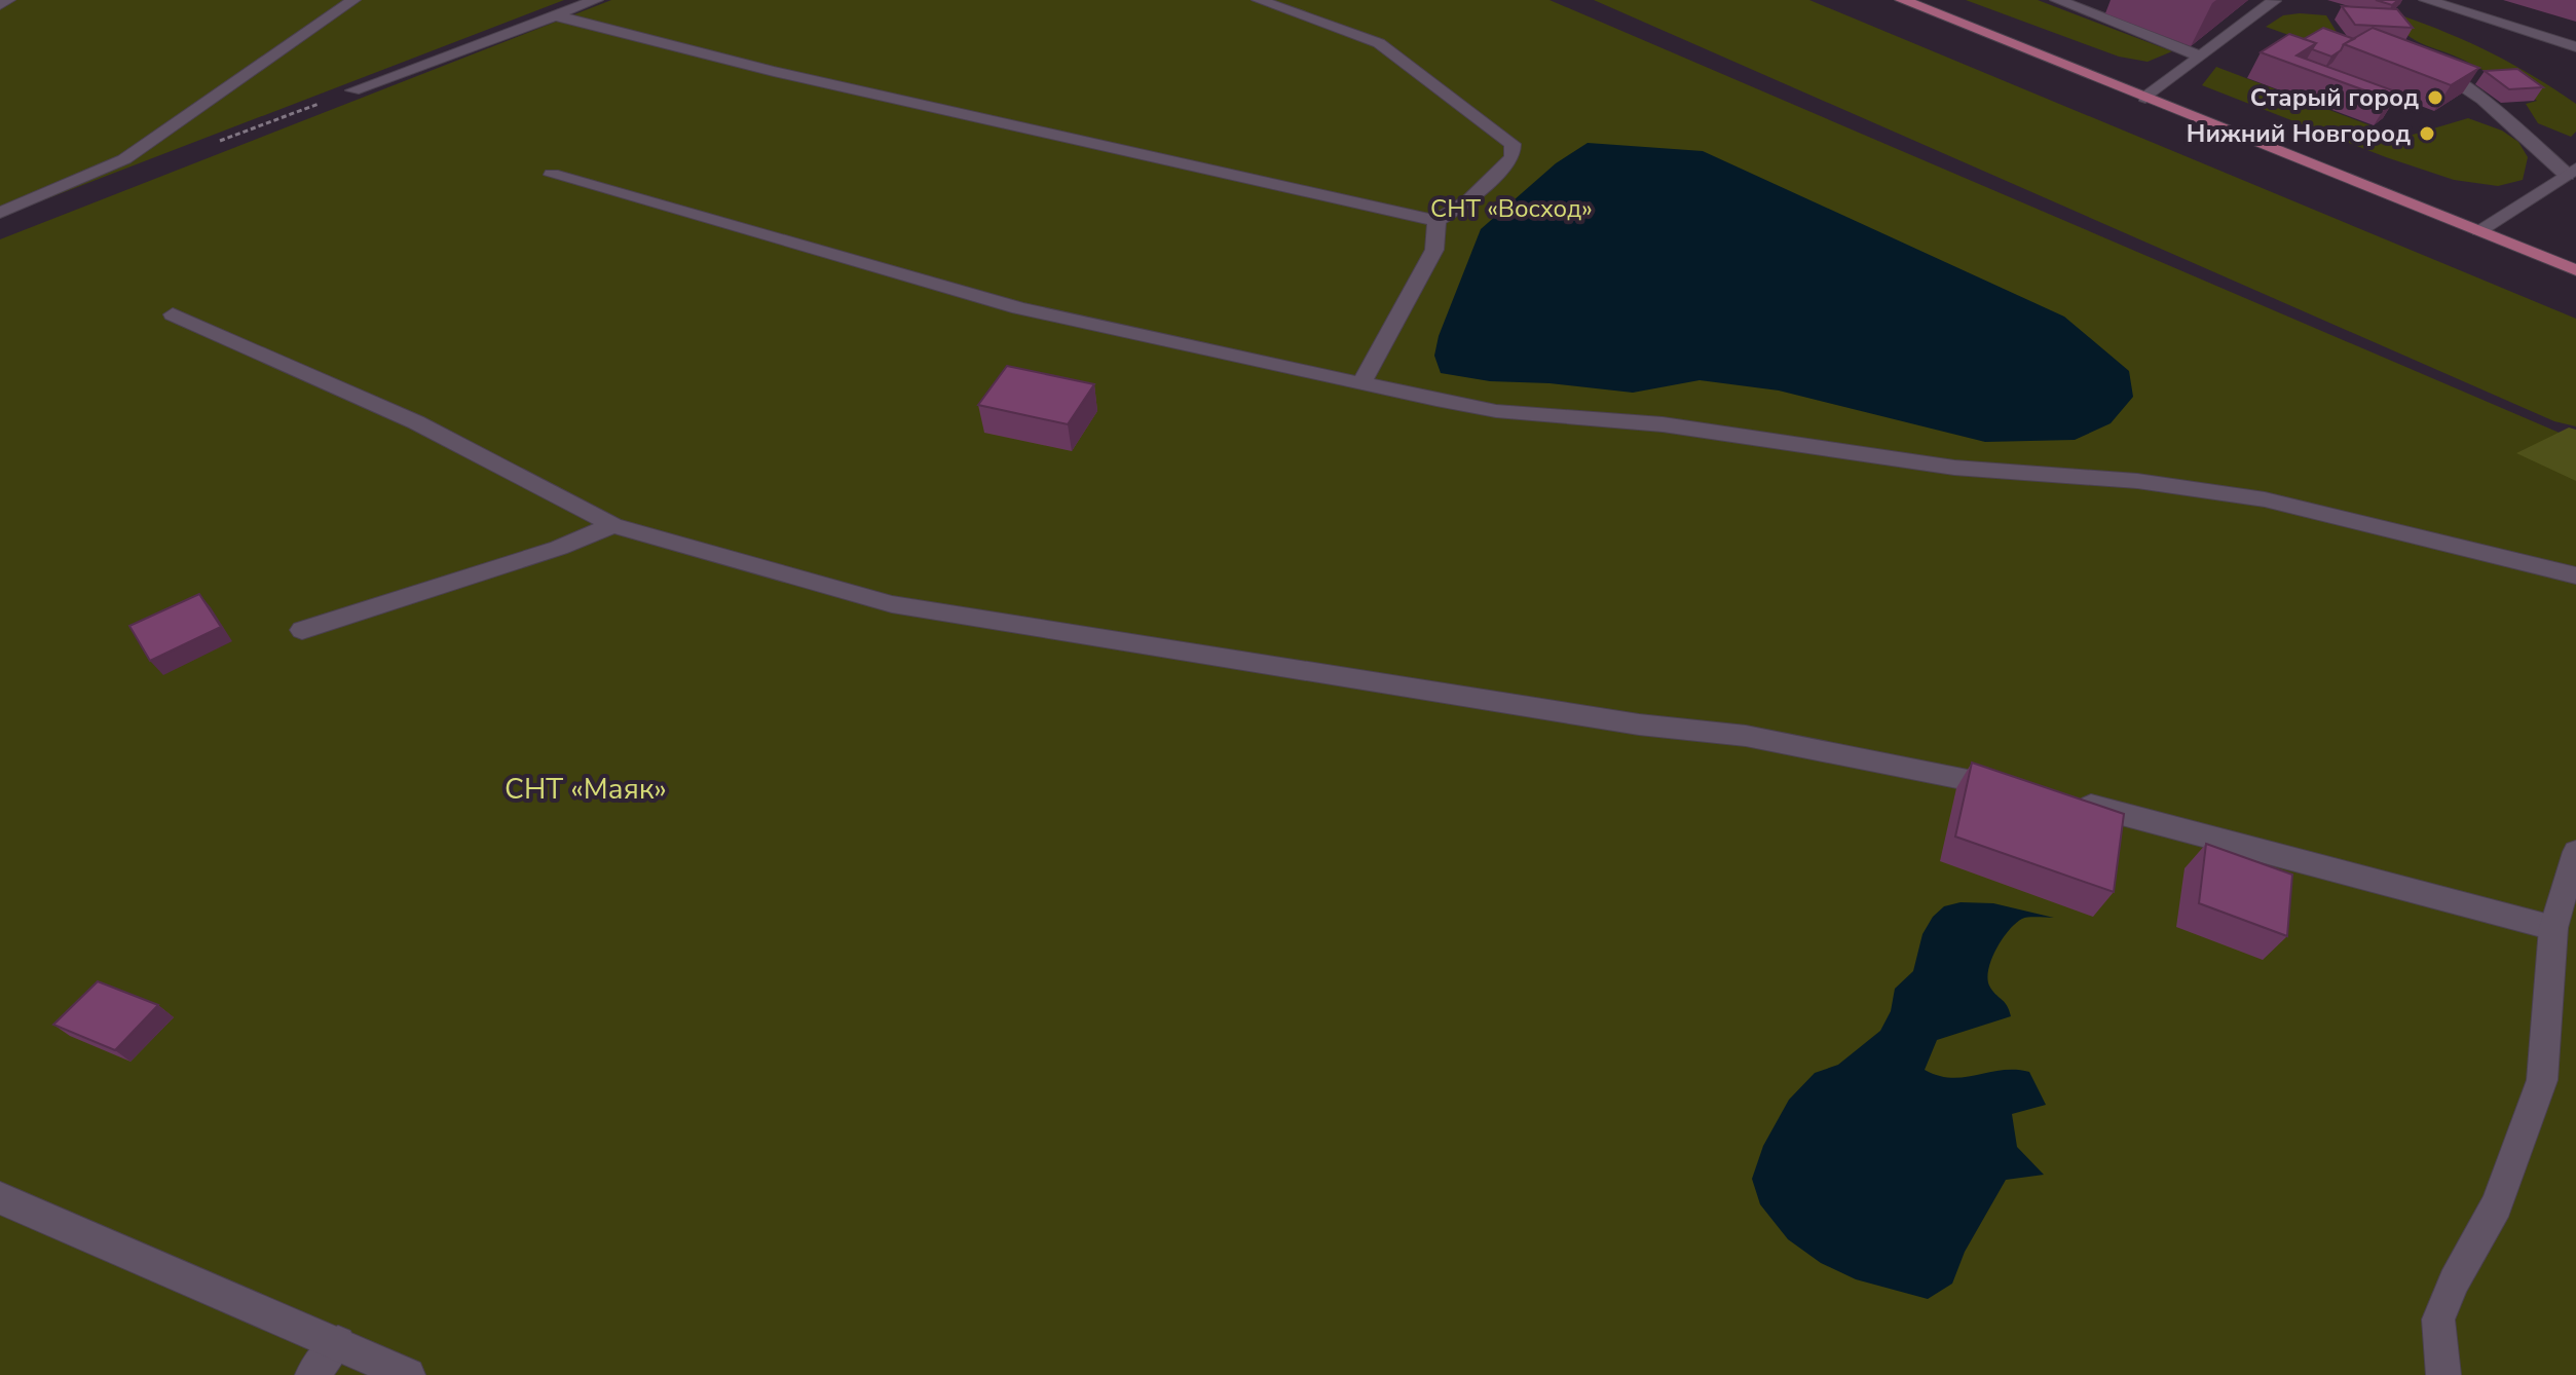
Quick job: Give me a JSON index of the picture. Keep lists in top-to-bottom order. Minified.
{"parks":["СНТ «Восход»","СНТ «Маяк»"],"places":["Старый город","Нижний Новгород"]}
